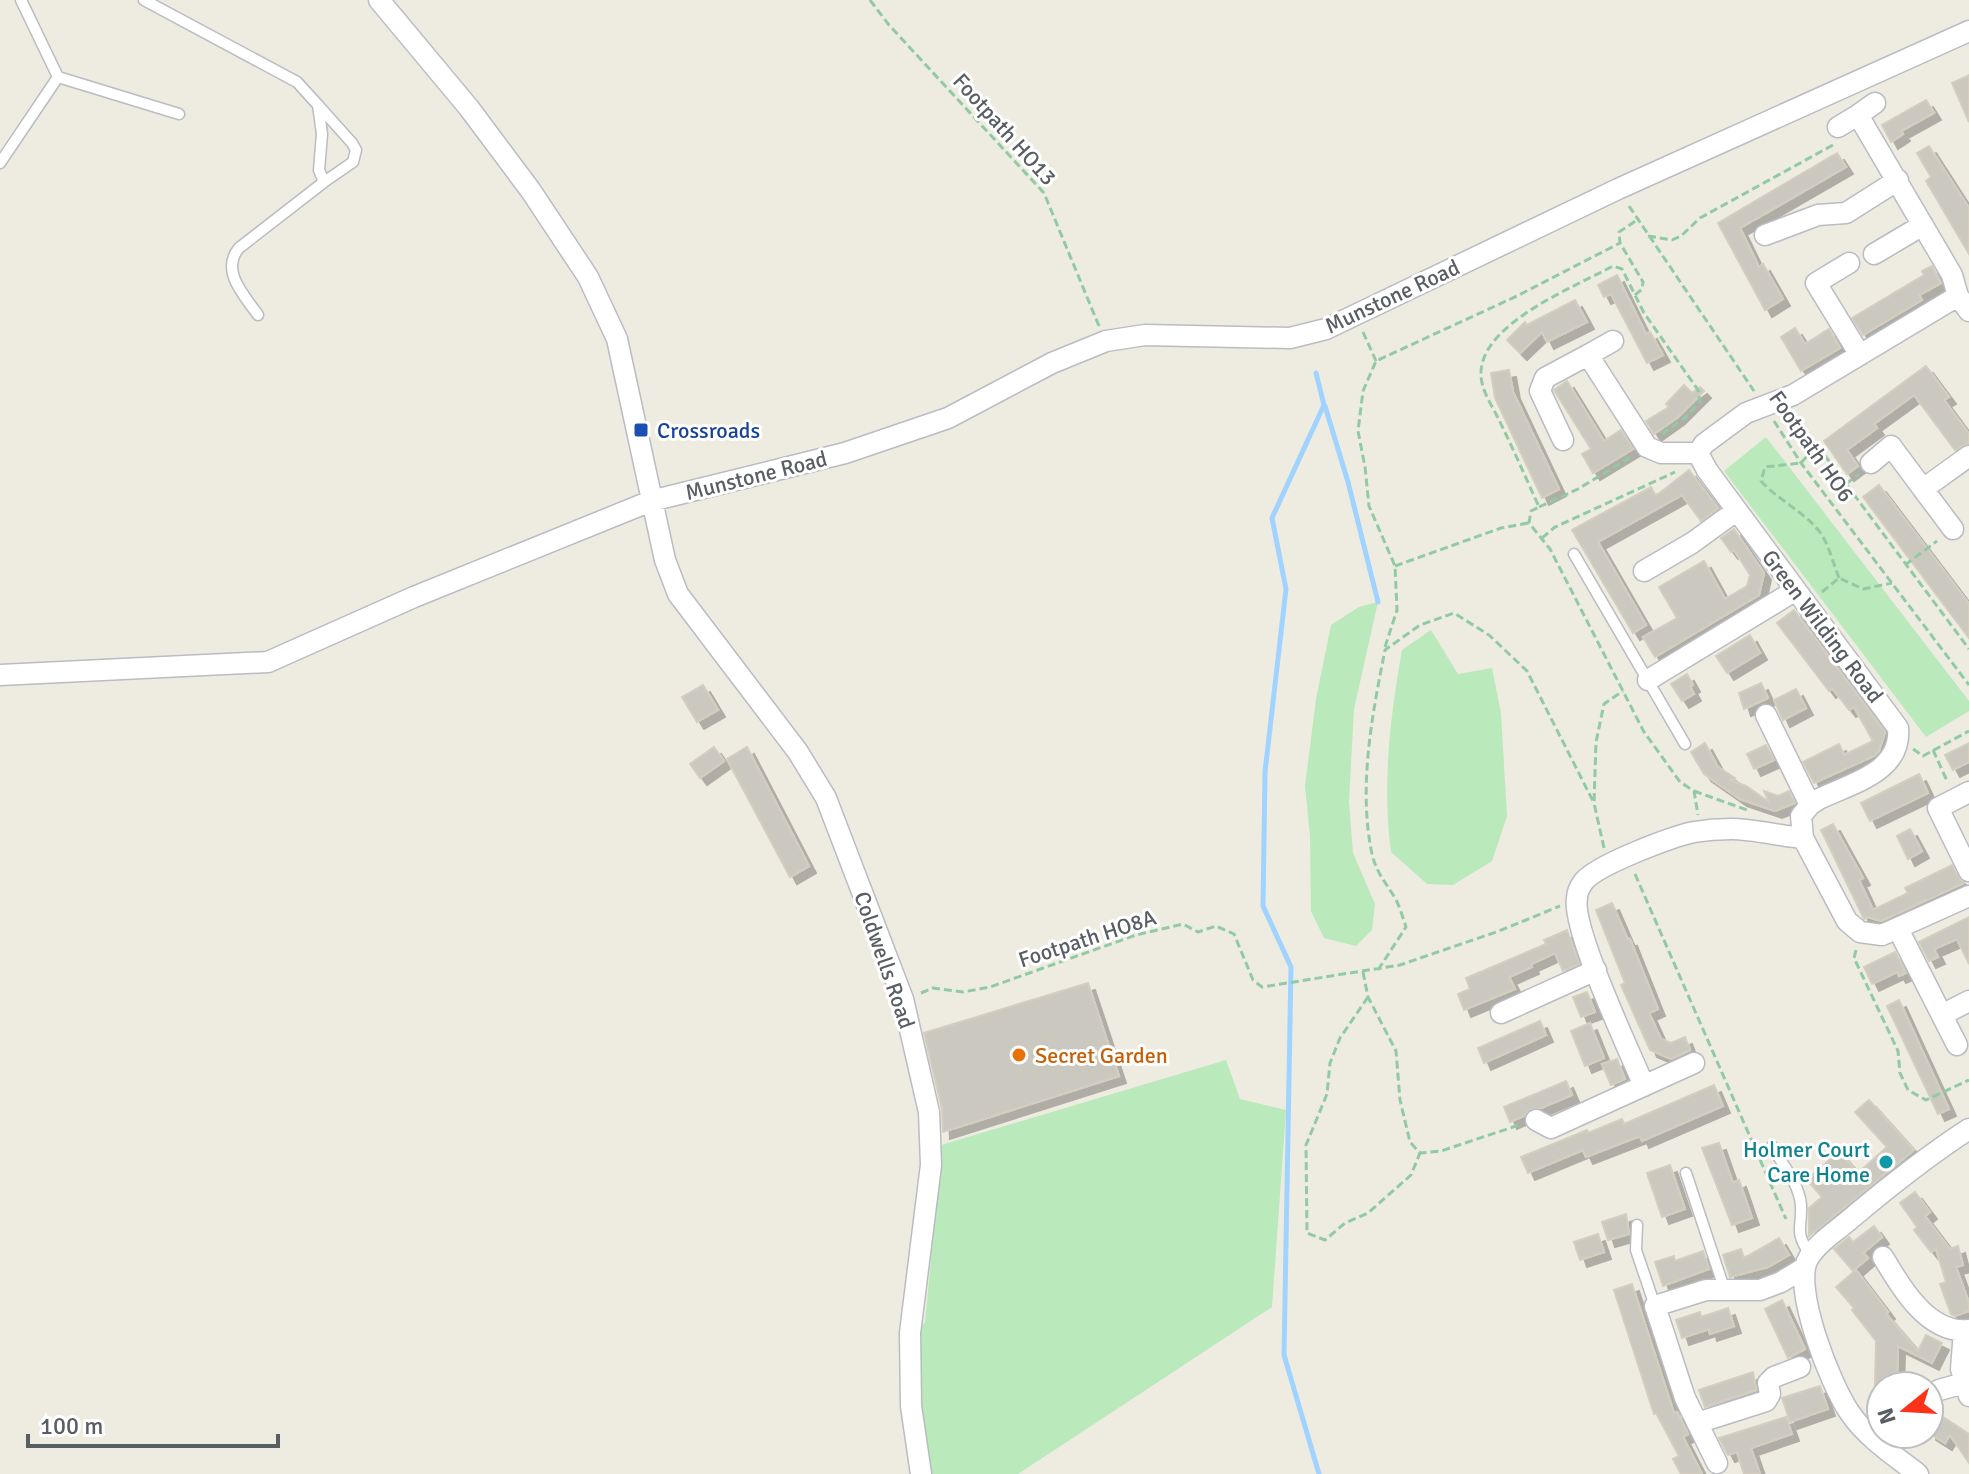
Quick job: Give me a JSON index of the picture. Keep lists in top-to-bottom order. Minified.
{"streets":{"street":["Munstone Road","Green Wilding Road","Coldwells Road"],"path":["Footpath HO13","Footpath HO6","Footpath HO8A"]},"crossings":[["Footpath HO13","Munstone Road"],["Munstone Road","Coldwells Road"],["Footpath HO8A","Coldwells Road"]],"places":{"transit":["Crossroads"],"other":["Secret Garden","Holmer Court Care Home"]},"scale_bar":"100 m","north":"left"}
